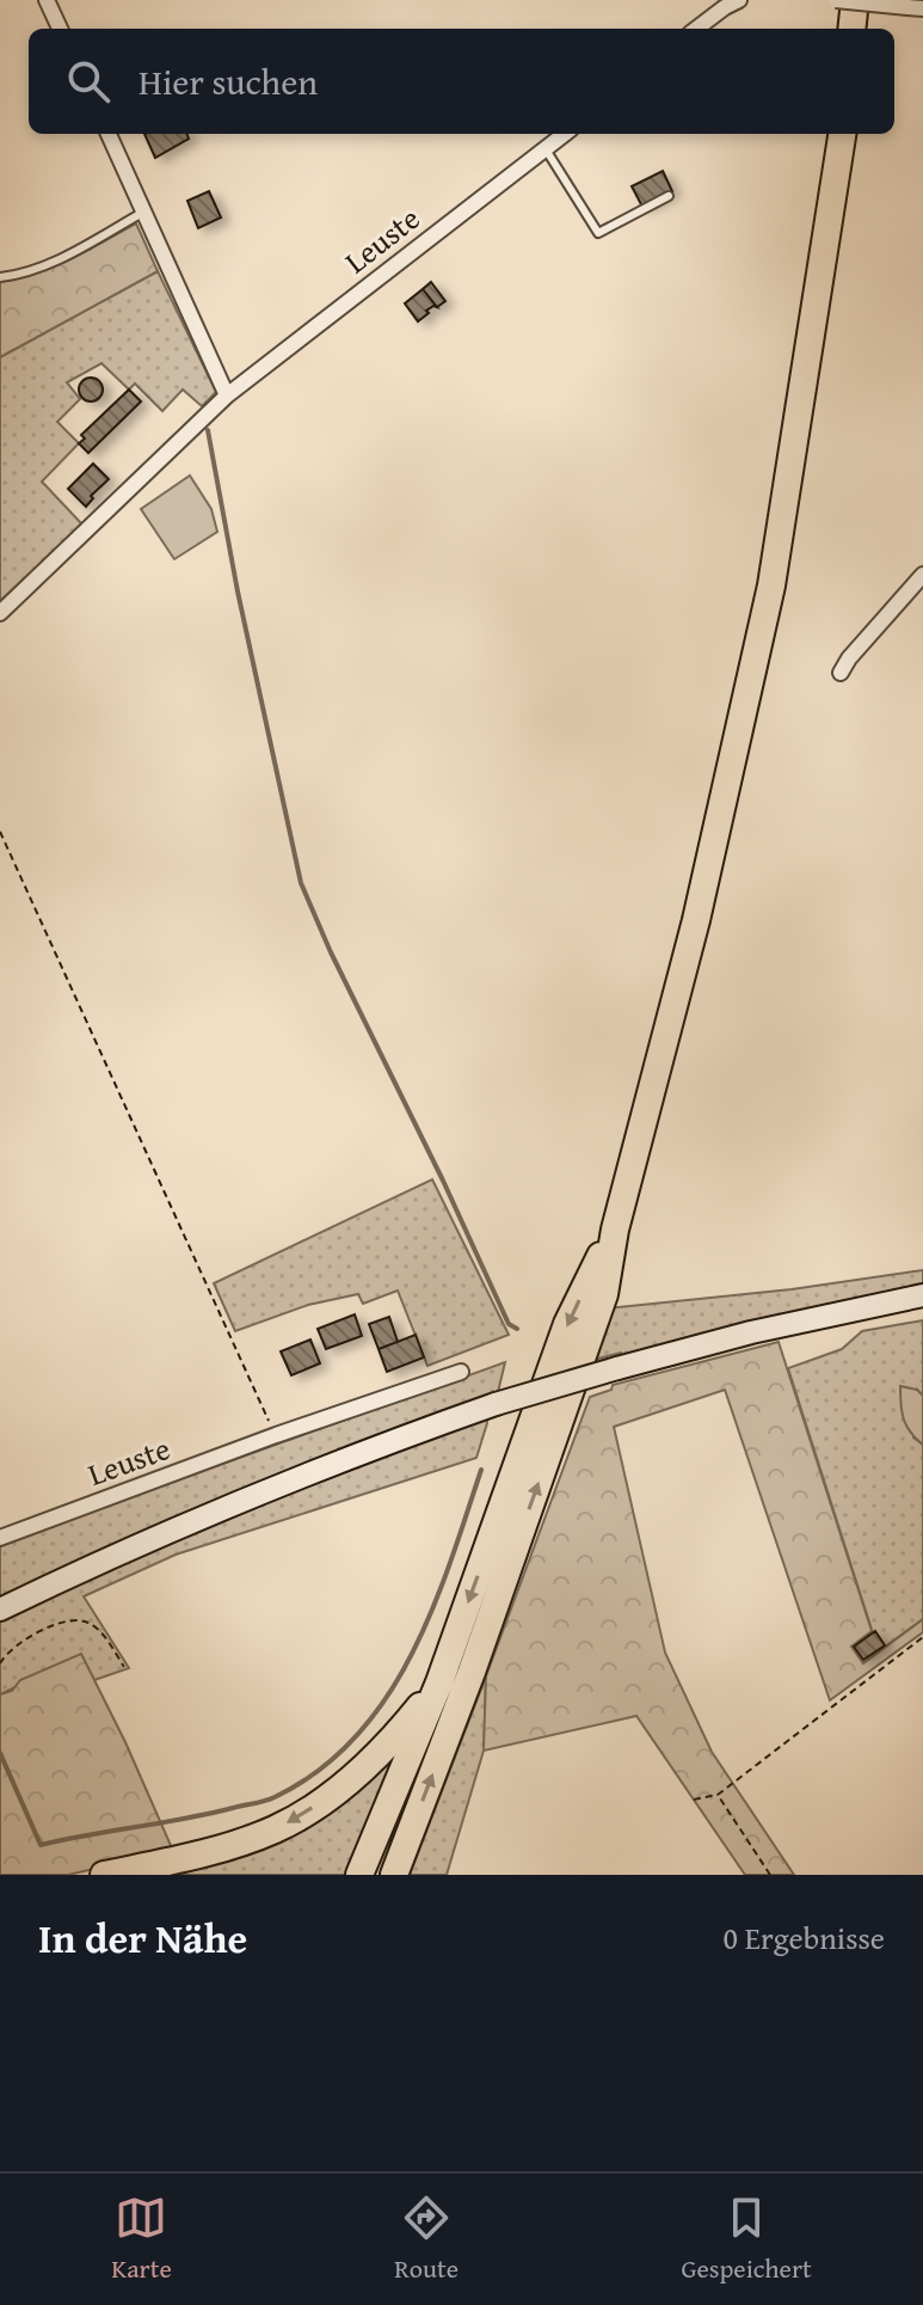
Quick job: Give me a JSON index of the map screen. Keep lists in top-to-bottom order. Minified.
{"streets":{"street":["Leuste"]},"page":{"search":"Hier suchen","heading":["In der Nähe","0 Ergebnisse"],"nav":["Karte","Route","Gespeichert"]}}
